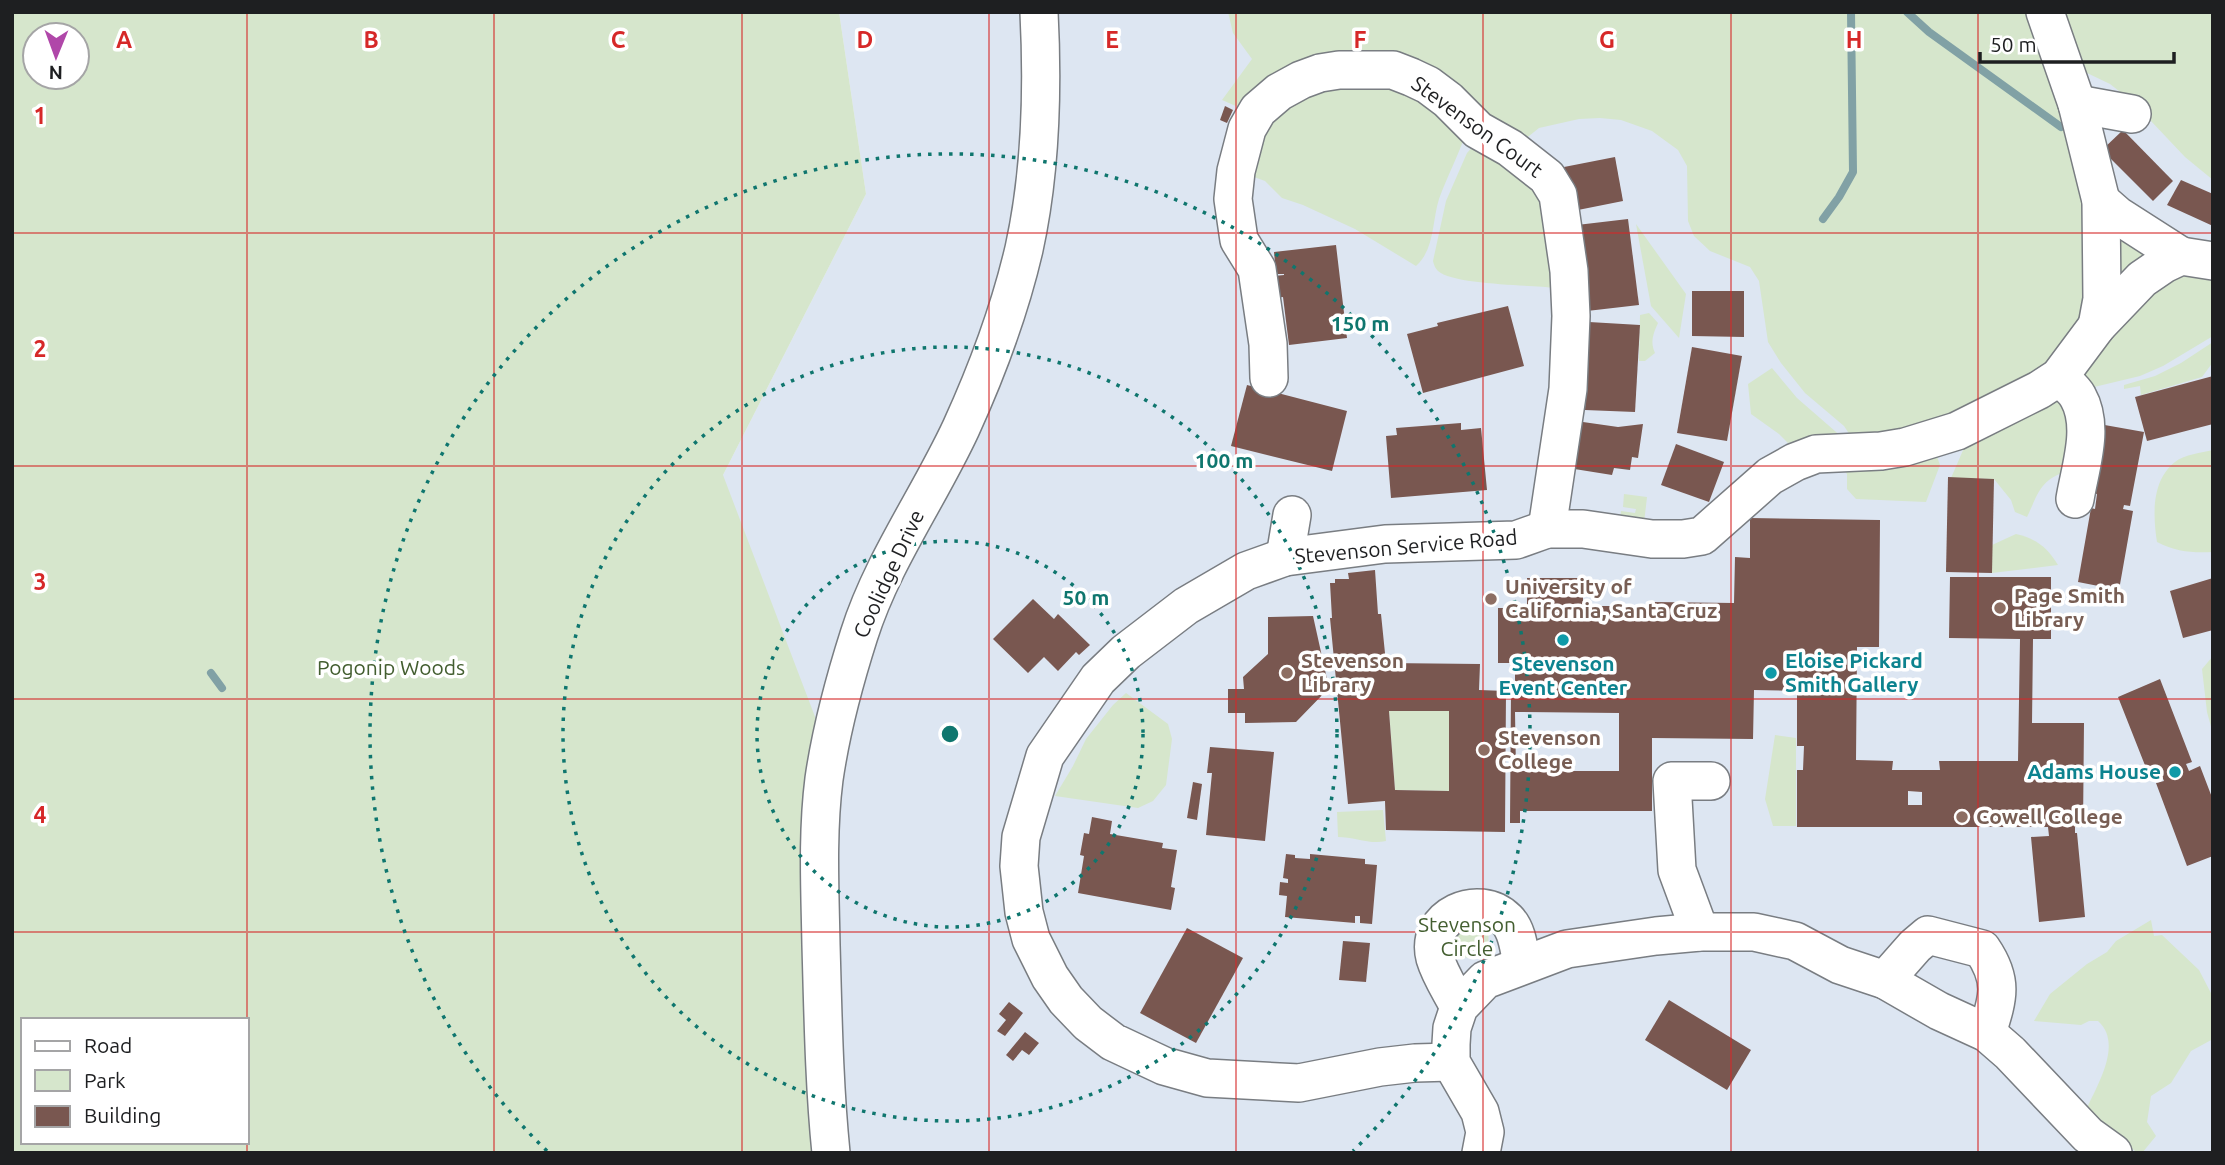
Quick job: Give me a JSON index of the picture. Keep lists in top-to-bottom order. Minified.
{"streets":{"street":["Stevenson Court","Stevenson Service Road","Coolidge Drive"]},"crossings":[["Stevenson Court","Stevenson Service Road"]],"parks":["Pogonip Woods","Stevenson Circle"],"places":["University of California, Santa Cruz","Page Smith Library","Stevenson Event Center","Stevenson Library","Eloise Pickard Smith Gallery","Stevenson College","Adams House","Cowell College"],"legend":["Road","Park","Building"],"scale_bar":"50 m","north":"bottom","grid":{"columns":["A","B","C","D","E","F","G","H"],"rows":["1","2","3","4"]},"rings":["150 m","100 m","50 m"]}
